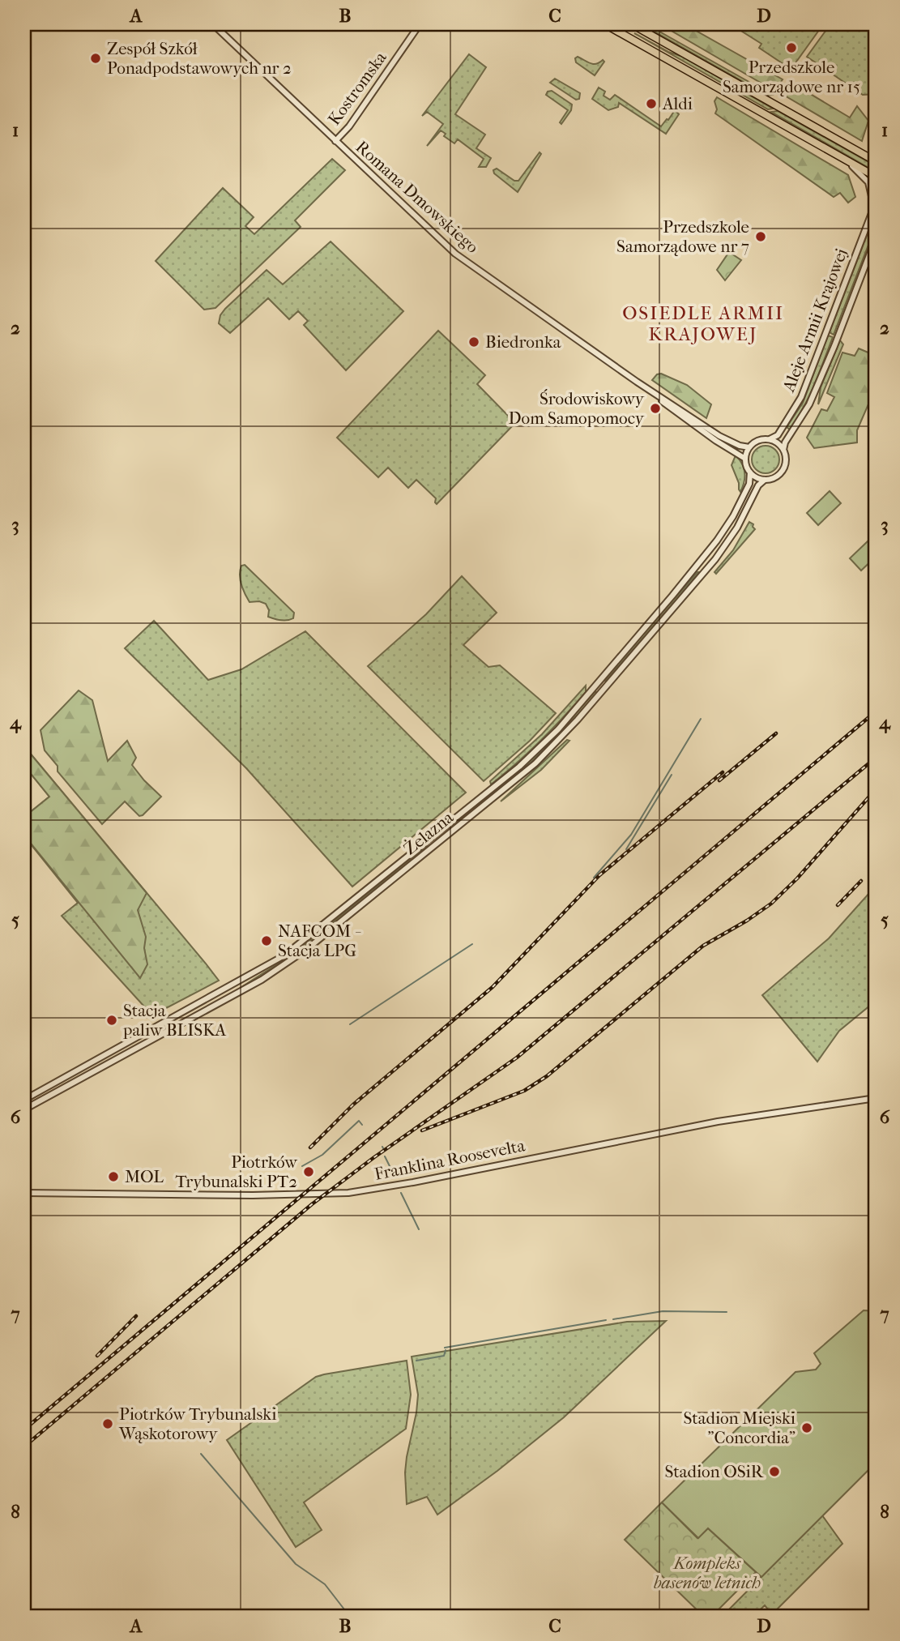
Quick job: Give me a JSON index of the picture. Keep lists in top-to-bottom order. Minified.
{"streets":{"street":["Kostromska","Romana Dmowskiego","Aleje Armii Krajowej","Żelazna","Franklina Roosevelta"]},"crossings":[["Kostromska","Romana Dmowskiego"],["Romana Dmowskiego","Aleje Armii Krajowej"],["Romana Dmowskiego","Żelazna"],["Aleje Armii Krajowej","Żelazna"]],"districts":["OSIEDLE ARMII KRAJOWEJ"],"parks":["Kompleks basenów letnich"],"places":["Przedszkole Samorządowe nr 15","Zespół Szkół Ponadpodstawowych nr 2","Aldi","Przedszkole Samorządowe nr 7","Biedronka","Środowiskowy Dom Samopomocy","NAFCOM - Stacja LPG","Stacja paliw BLISKA","Piotrków Trybunalski PT2","MOL","Piotrków Trybunalski Wąskotorowy","Stadion Miejski \"Concordia\"","Stadion OSiR"],"grid":{"columns":["A","B","C","D"],"rows":["1","2","3","4","5","6","7","8"]}}
